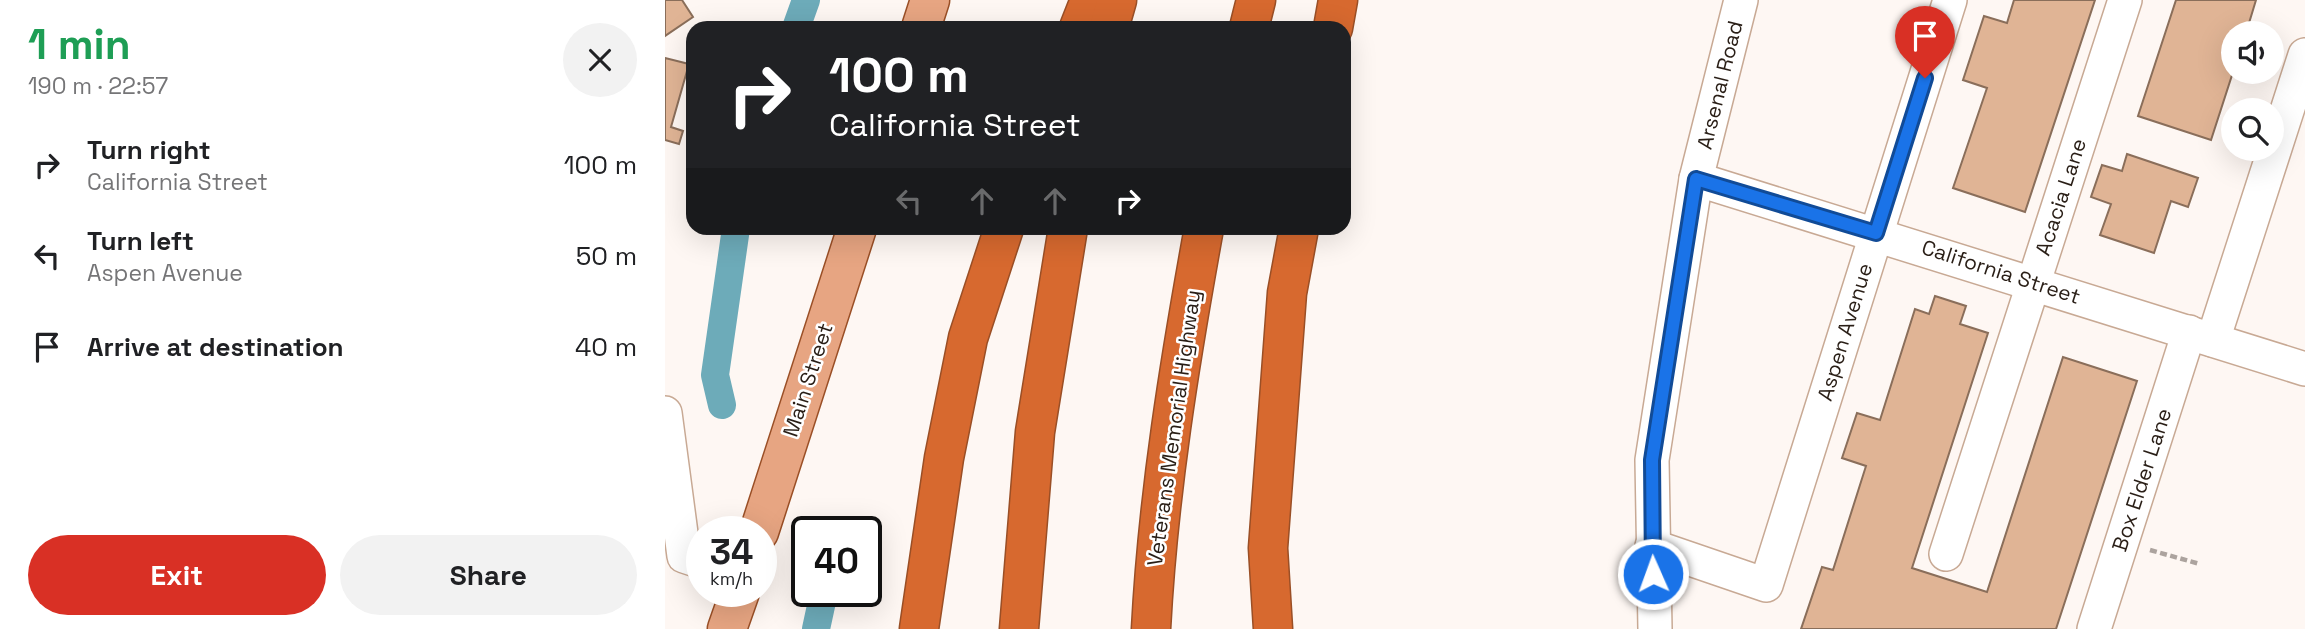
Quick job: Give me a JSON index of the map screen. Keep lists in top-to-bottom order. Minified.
{"streets":{"highway":["Veterans Memorial Highway"],"main road":["Main Street"],"street":["Arsenal Road","Acacia Lane","California Street","Aspen Avenue","Box Elder Lane"]},"crossings":[["Arsenal Road","California Street"],["Arsenal Road","Aspen Avenue"],["Acacia Lane","California Street"],["California Street","Aspen Avenue"],["California Street","Box Elder Lane"]],"page":{"heading":["1 min","190 m · 22:57"],"turn":["100 m","California Street"],"list":[{"name":"Turn right","note":"California Street","value":"100 m"},{"name":"Turn left","note":"Aspen Avenue","value":"50 m"},{"name":"Arrive at destination","value":"40 m"}],"speed":"34 km/h","limit":"40","buttons":["Exit","Share"]}}
